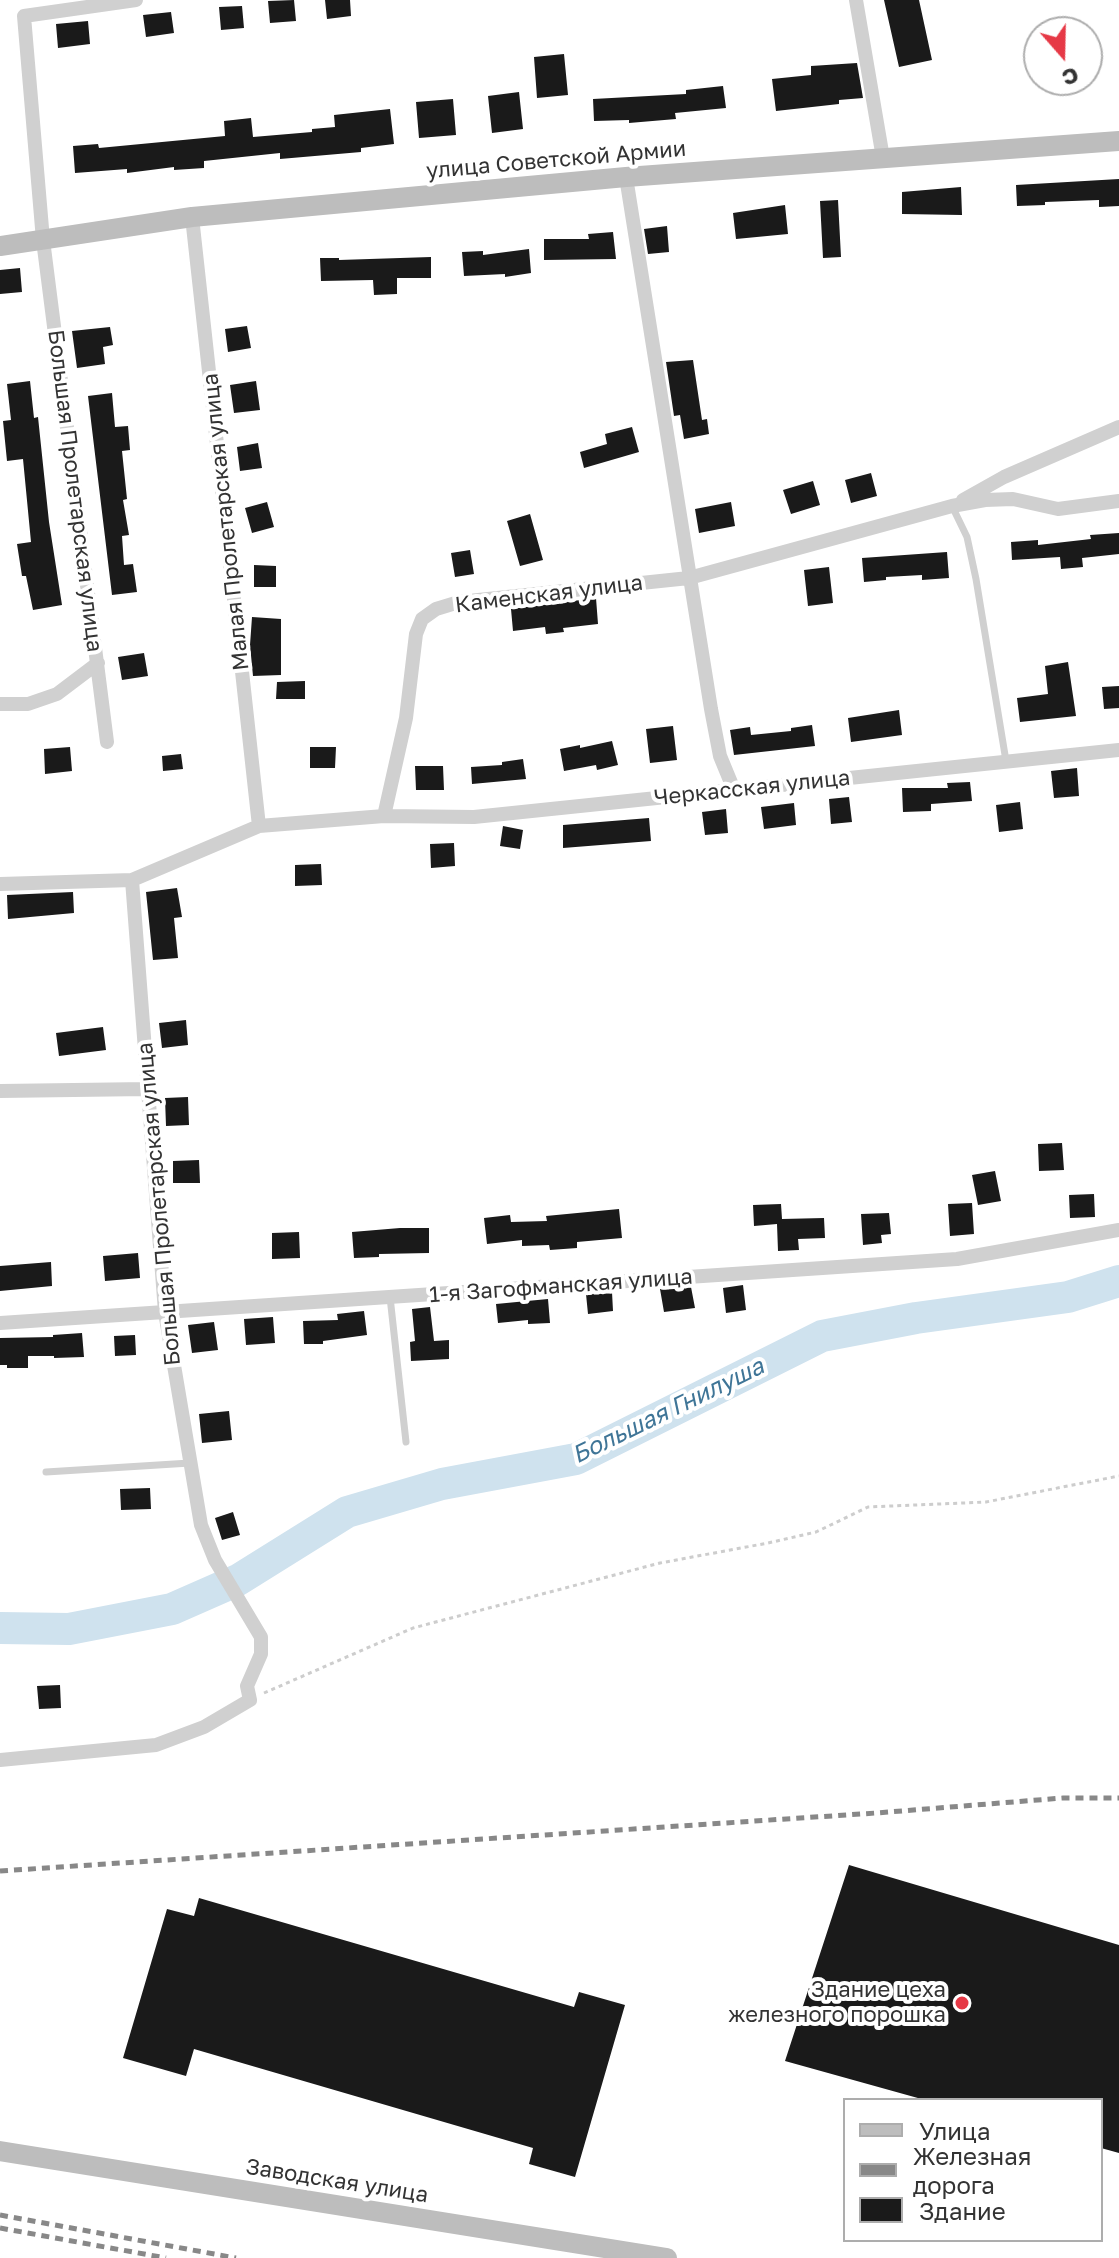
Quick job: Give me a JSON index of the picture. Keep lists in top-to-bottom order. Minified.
{"streets":{"main road":["улица Советской Армии","Заводская улица"],"street":["Большая Пролетарская улица","Малая Пролетарская улица","Каменская улица","Черкасская улица","1-я Загофманская улица"]},"crossings":[["улица Советской Армии","Большая Пролетарская улица"],["улица Советской Армии","Малая Пролетарская улица"],["Большая Пролетарская улица","Черкасская улица"],["Большая Пролетарская улица","1-я Загофманская улица"],["Малая Пролетарская улица","Черкасская улица"],["Каменская улица","Черкасская улица"]],"water":["Большая Гнилуша"],"places":["Здание цеха железного порошка"],"legend":["Улица","Железная дорога","Здание"],"north":"bottom"}
